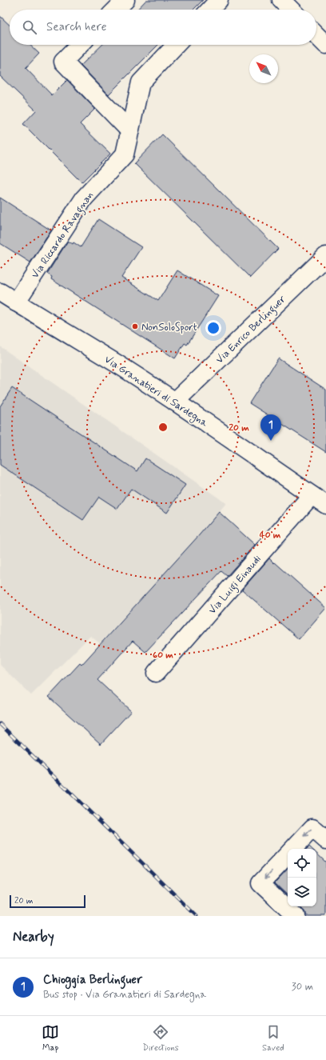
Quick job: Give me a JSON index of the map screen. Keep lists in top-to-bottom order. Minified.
{"streets":{"street":["Via Riccardo Ravagnan","Via Enrico Berlinguer","Via Granatieri di Sardegna","Via Luigi Einaudi"]},"crossings":[["Via Riccardo Ravagnan","Via Granatieri di Sardegna"],["Via Enrico Berlinguer","Via Granatieri di Sardegna"],["Via Granatieri di Sardegna","Via Luigi Einaudi"]],"places":["NonSoloSport"],"scale_bar":"20 m","north":"top left","page":{"search":"Search here","pins":"1","scale":"20 m","heading":"Nearby","list":[{"mark":"1","name":"Chioggia Berlinguer","note":"Bus stop · Via Granatieri di Sardegna","value":"30 m"}],"nav":["Map","Directions","Saved"]},"rings":["20 m","40 m","60 m"]}
